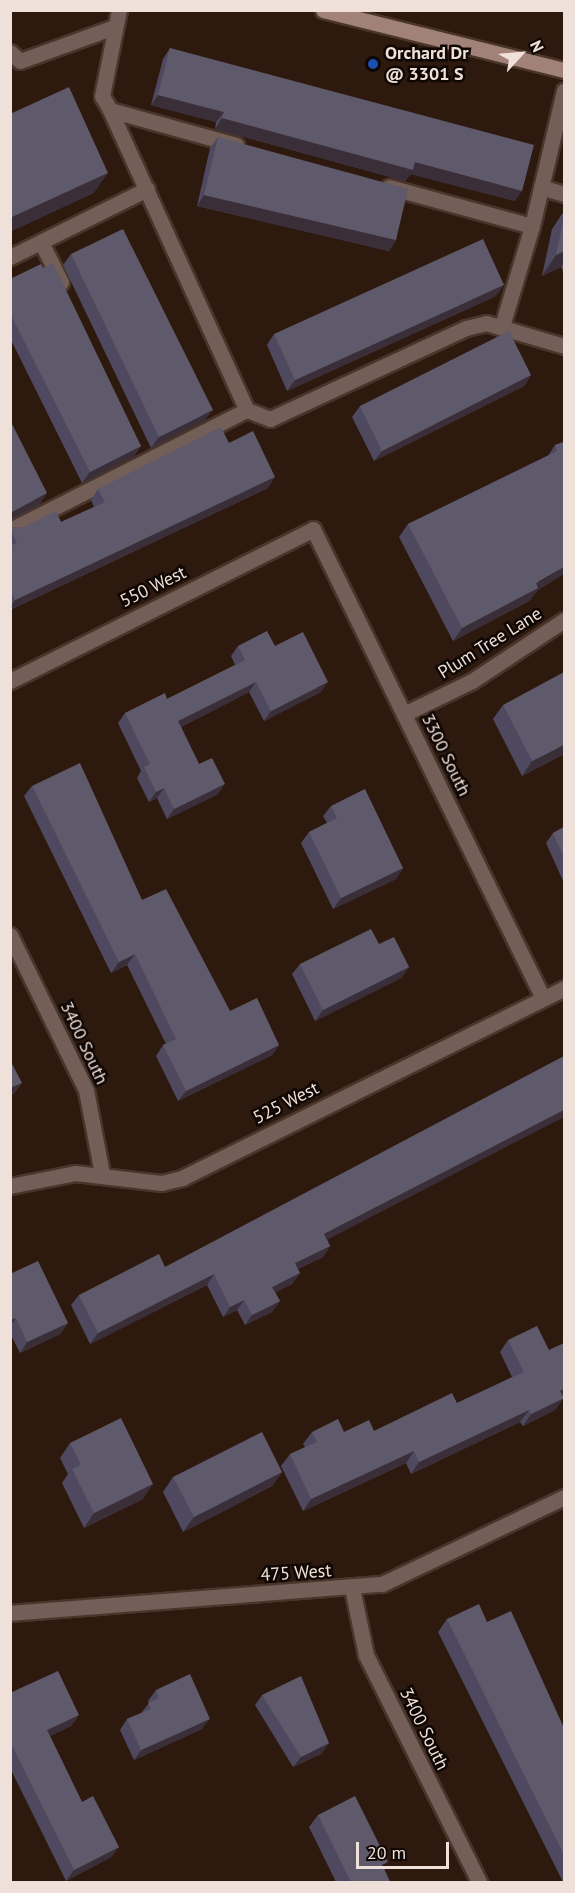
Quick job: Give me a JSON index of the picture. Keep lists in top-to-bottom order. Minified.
{"streets":{"street":["550 West","Plum Tree Lane","3300 South","3400 South","525 West","475 West"]},"crossings":[["550 West","3300 South"],["Plum Tree Lane","3300 South"],["3300 South","525 West"],["3400 South","525 West"],["3400 South","475 West"]],"places":["Orchard Dr @ 3301 S"],"scale_bar":"20 m","north":"top right"}
